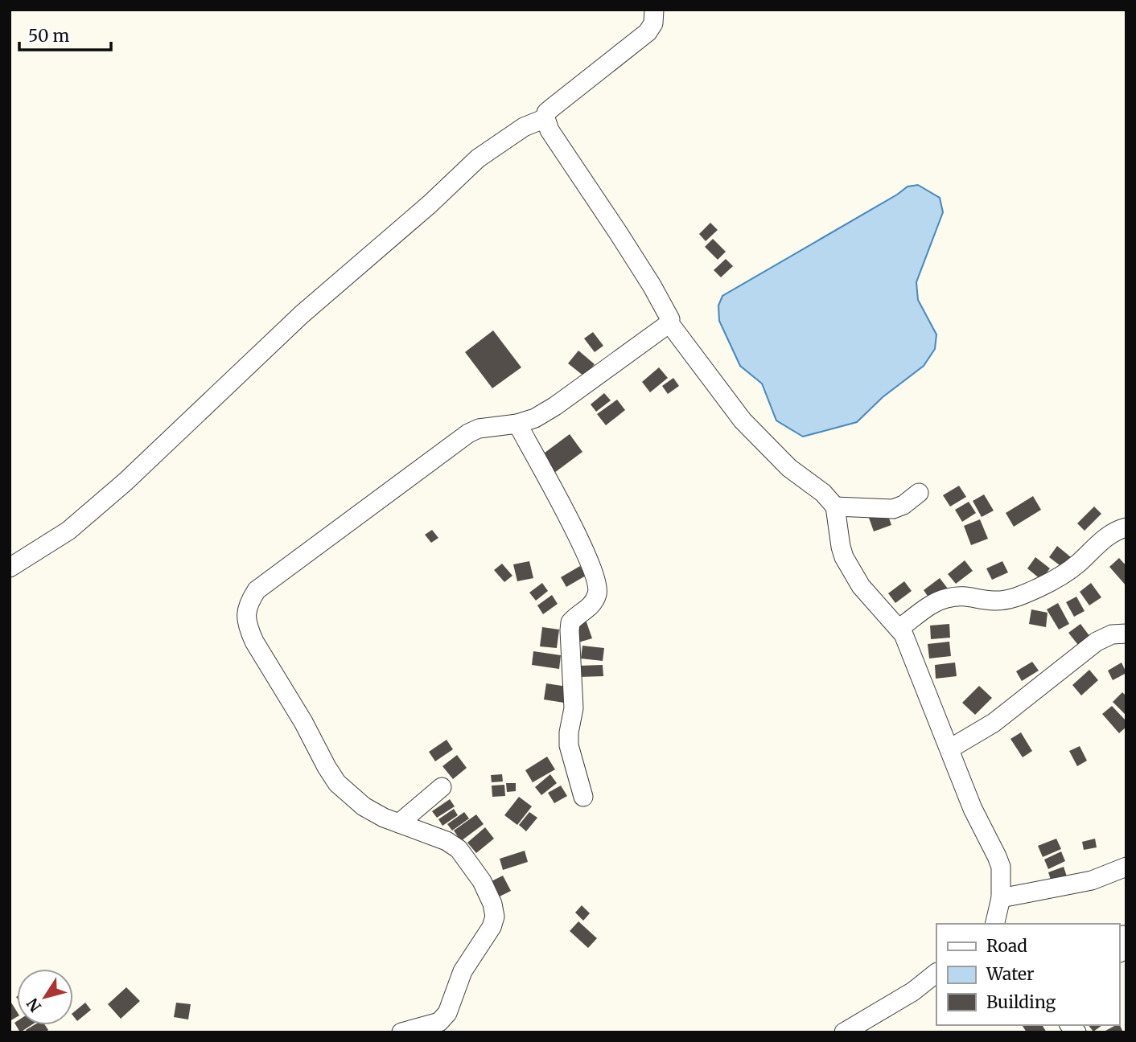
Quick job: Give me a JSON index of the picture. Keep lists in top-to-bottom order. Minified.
{"legend":["Road","Water","Building"],"scale_bar":"50 m","north":"bottom left"}
